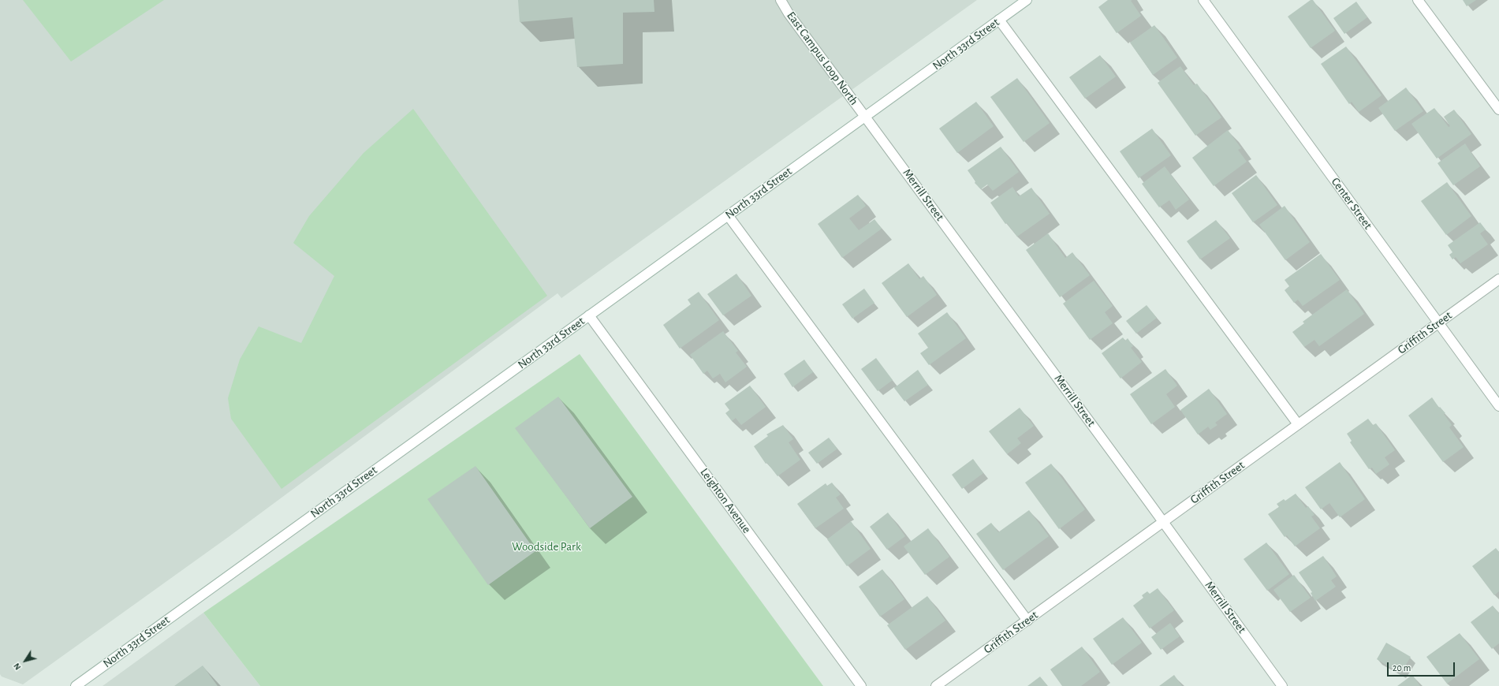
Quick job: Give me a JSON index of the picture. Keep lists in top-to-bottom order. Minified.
{"streets":{"street":["North 33rd Street","East Campus Loop North","Merrill Street","Center Street","Griffith Street","Leighton Avenue"]},"crossings":[["North 33rd Street","East Campus Loop North"],["North 33rd Street","Merrill Street"],["North 33rd Street","Leighton Avenue"],["East Campus Loop North","Merrill Street"],["Merrill Street","Griffith Street"],["Center Street","Griffith Street"]],"parks":["Woodside Park"],"scale_bar":"20 m","north":"bottom left"}
